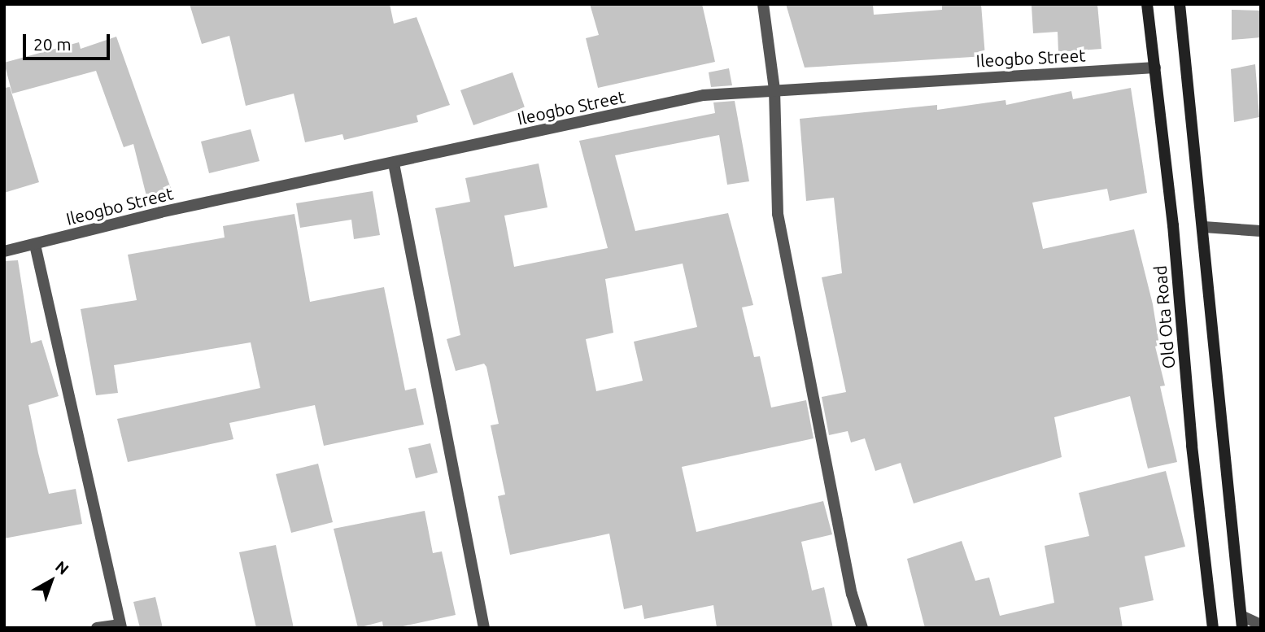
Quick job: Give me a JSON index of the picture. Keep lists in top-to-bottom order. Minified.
{"streets":{"street":["Ileogbo Street","Old Ota Road"]},"crossings":[["Ileogbo Street","Old Ota Road"]],"scale_bar":"20 m","north":"top right"}
